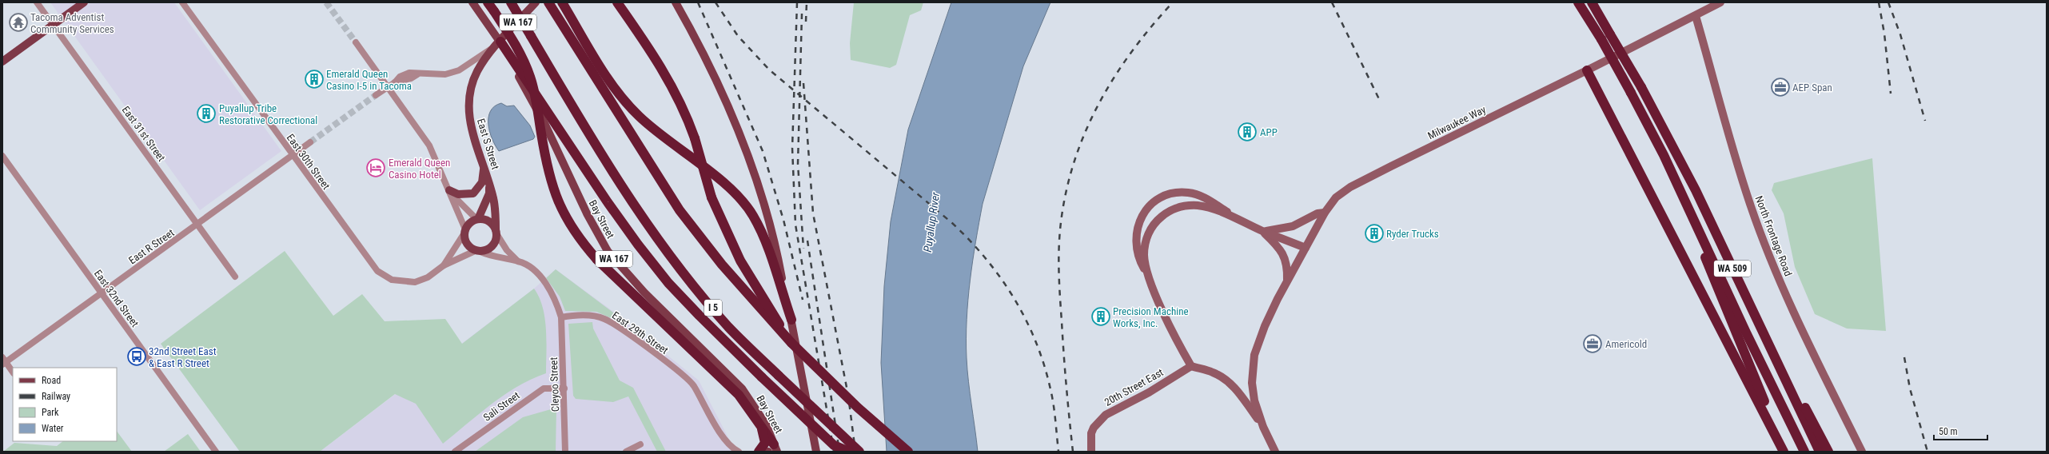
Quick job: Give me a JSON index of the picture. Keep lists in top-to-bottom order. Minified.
{"streets":{"highway":["WA 509","I 5"],"main road":["WA 167","East S Street","Bay Street"],"street":["Milwaukee Way","East 31st Street","East 30th Street","North Frontage Road","East R Street","East 32nd Street","East 29th Street","Cleyoo Street","20th Street East","Sali Street"]},"crossings":[["WA 167","East S Street"],["WA 167","Bay Street"],["Milwaukee Way","North Frontage Road"],["East 31st Street","East R Street"],["East S Street","East 30th Street"],["East S Street","Bay Street"],["East 30th Street","East R Street"],["East R Street","East 32nd Street"],["East 29th Street","Cleyoo Street"],["Cleyoo Street","Sali Street"]],"water":["Puyallup River"],"places":{"temple":["Tacoma Adventist Community Services"],"building":["Emerald Queen Casino I-5 in Tacoma","Puyallup Tribe Restorative Correctional","APP","Ryder Trucks","Precision Machine Works, Inc."],"office":["AEP Span","Americold"],"hotel":["Emerald Queen Casino Hotel"],"bus stop":["32nd Street East & East R Street"]},"legend":["Road","Railway","Park","Water"],"scale_bar":"50 m"}
